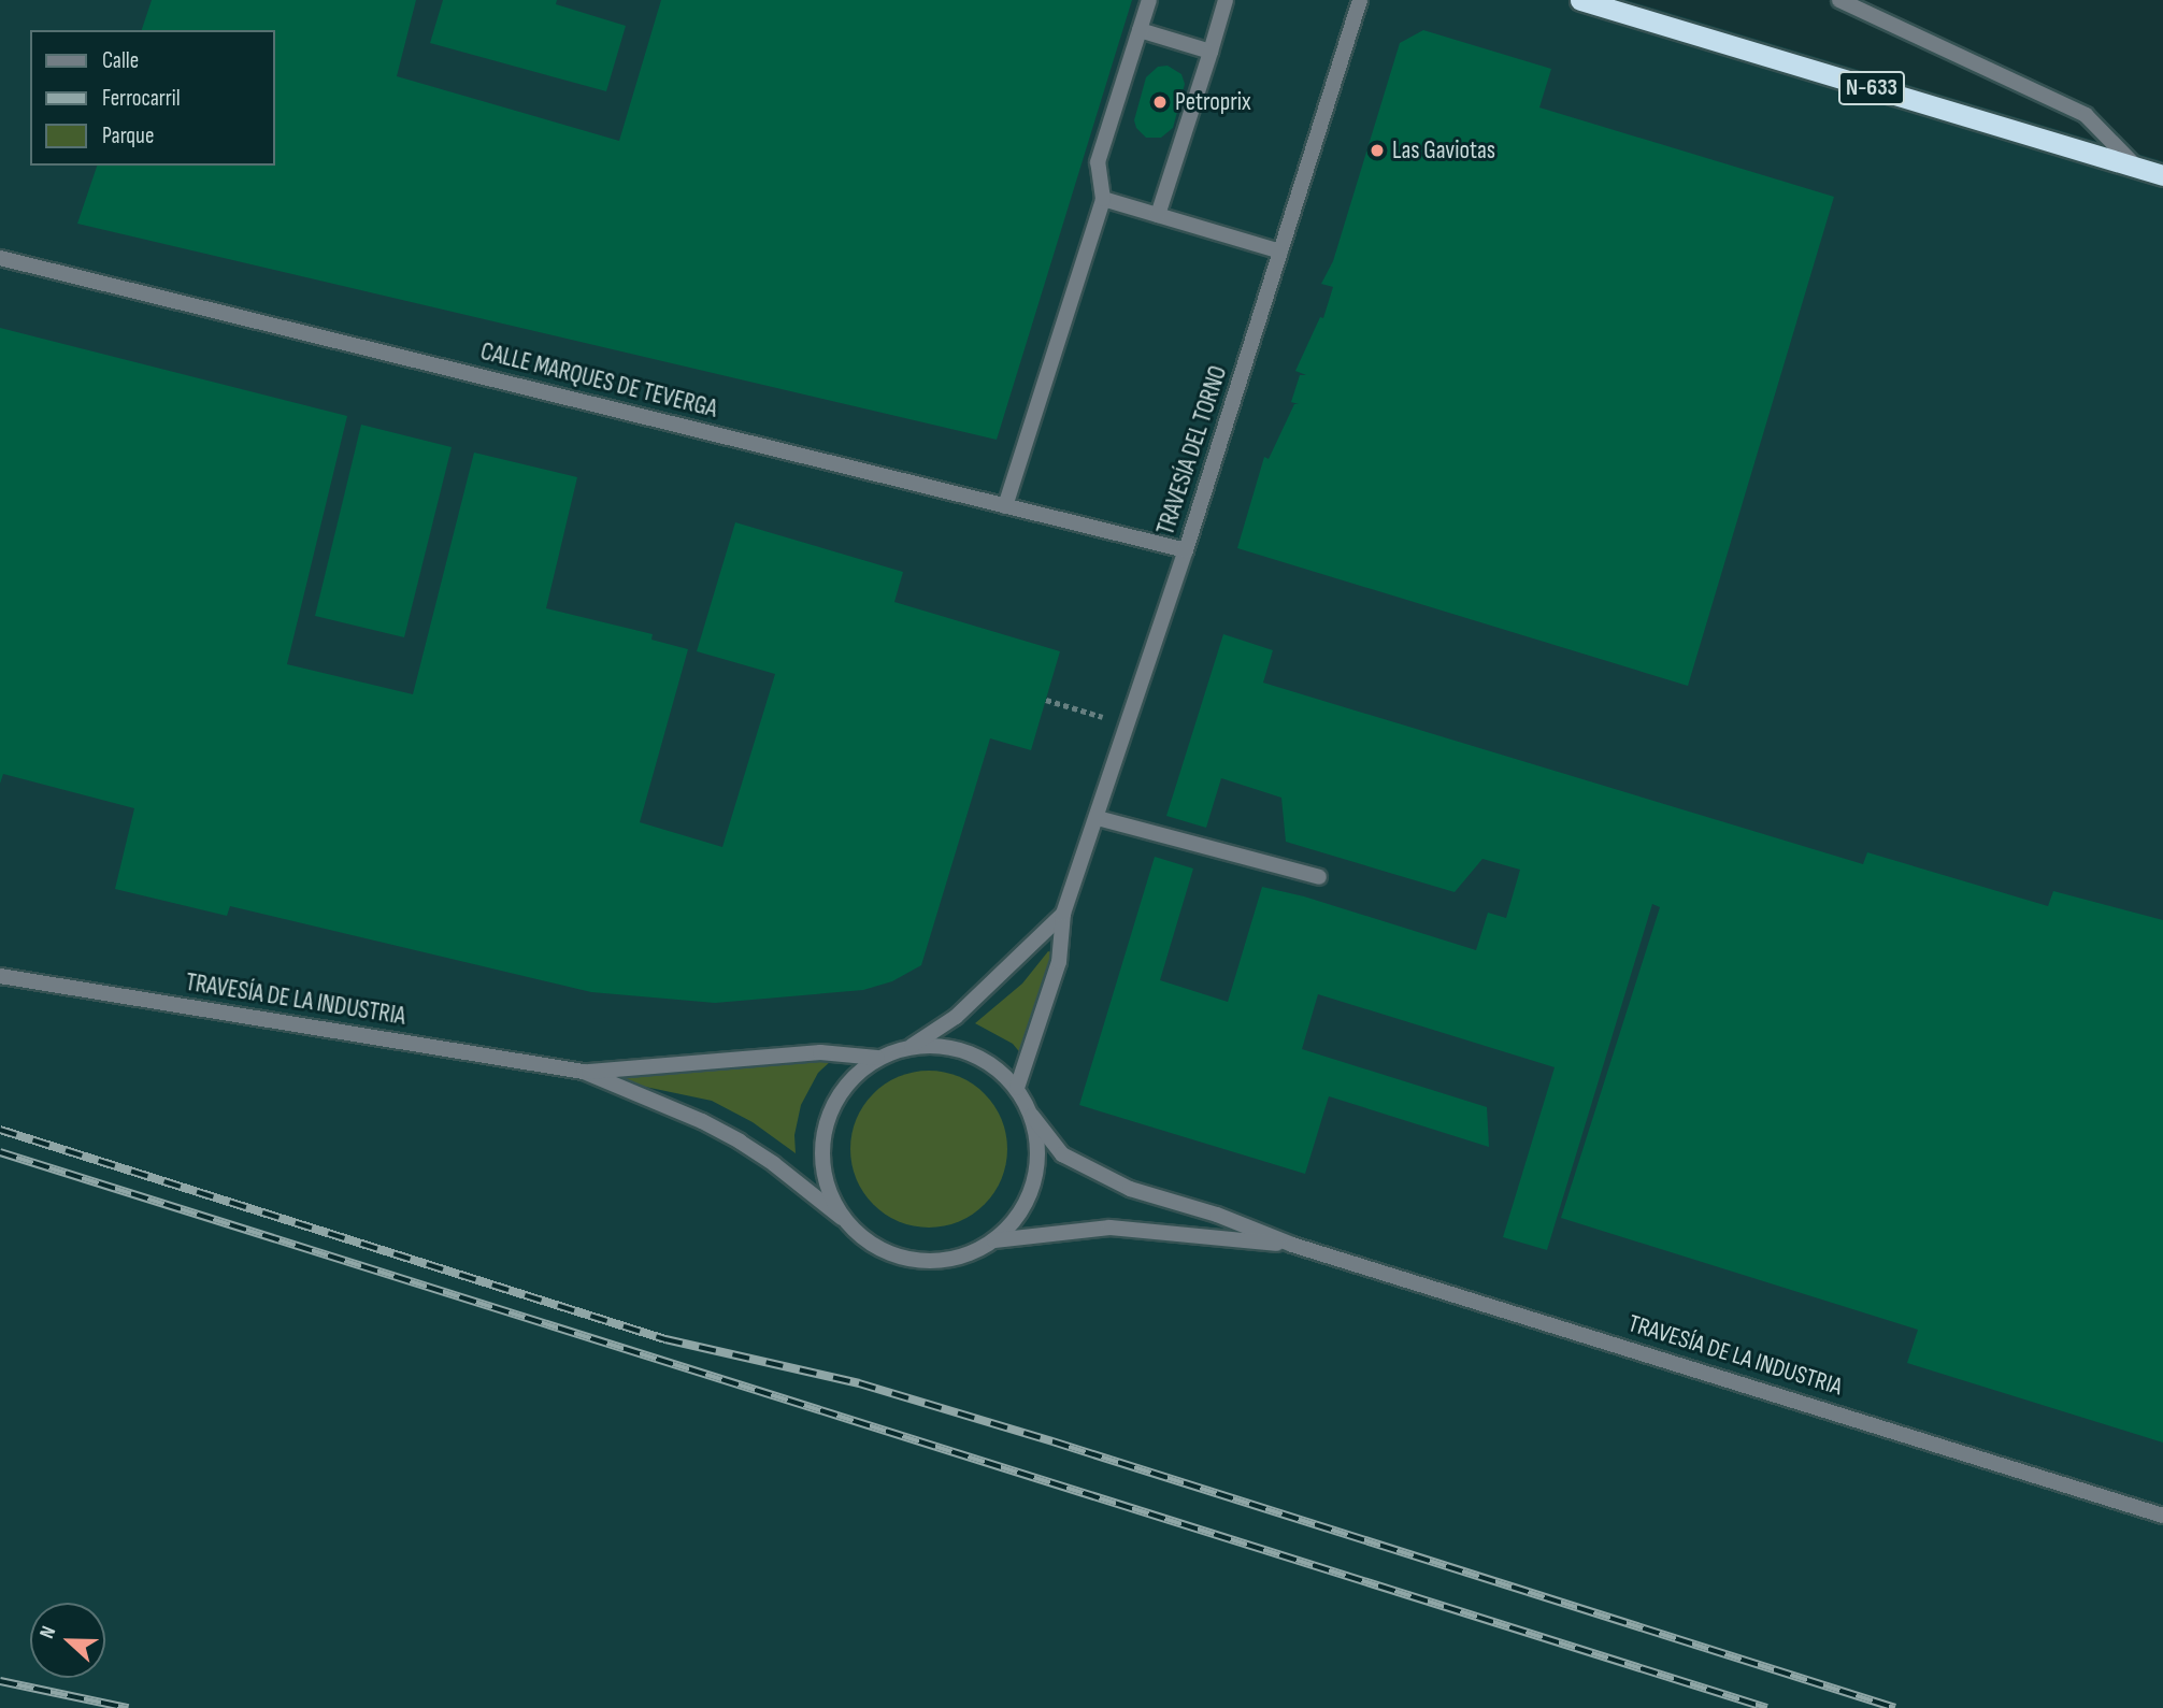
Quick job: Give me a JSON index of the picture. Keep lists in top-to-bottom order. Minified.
{"streets":{"highway":["N-633"],"street":["CALLE MARQUES DE TEVERGA","TRAVESÍA DEL TORNO","TRAVESÍA DE LA INDUSTRIA"]},"crossings":[["CALLE MARQUES DE TEVERGA","TRAVESÍA DEL TORNO"],["TRAVESÍA DEL TORNO","TRAVESÍA DE LA INDUSTRIA"]],"places":["Petroprix","Las Gaviotas"],"legend":["Calle","Ferrocarril","Parque"],"north":"left"}
